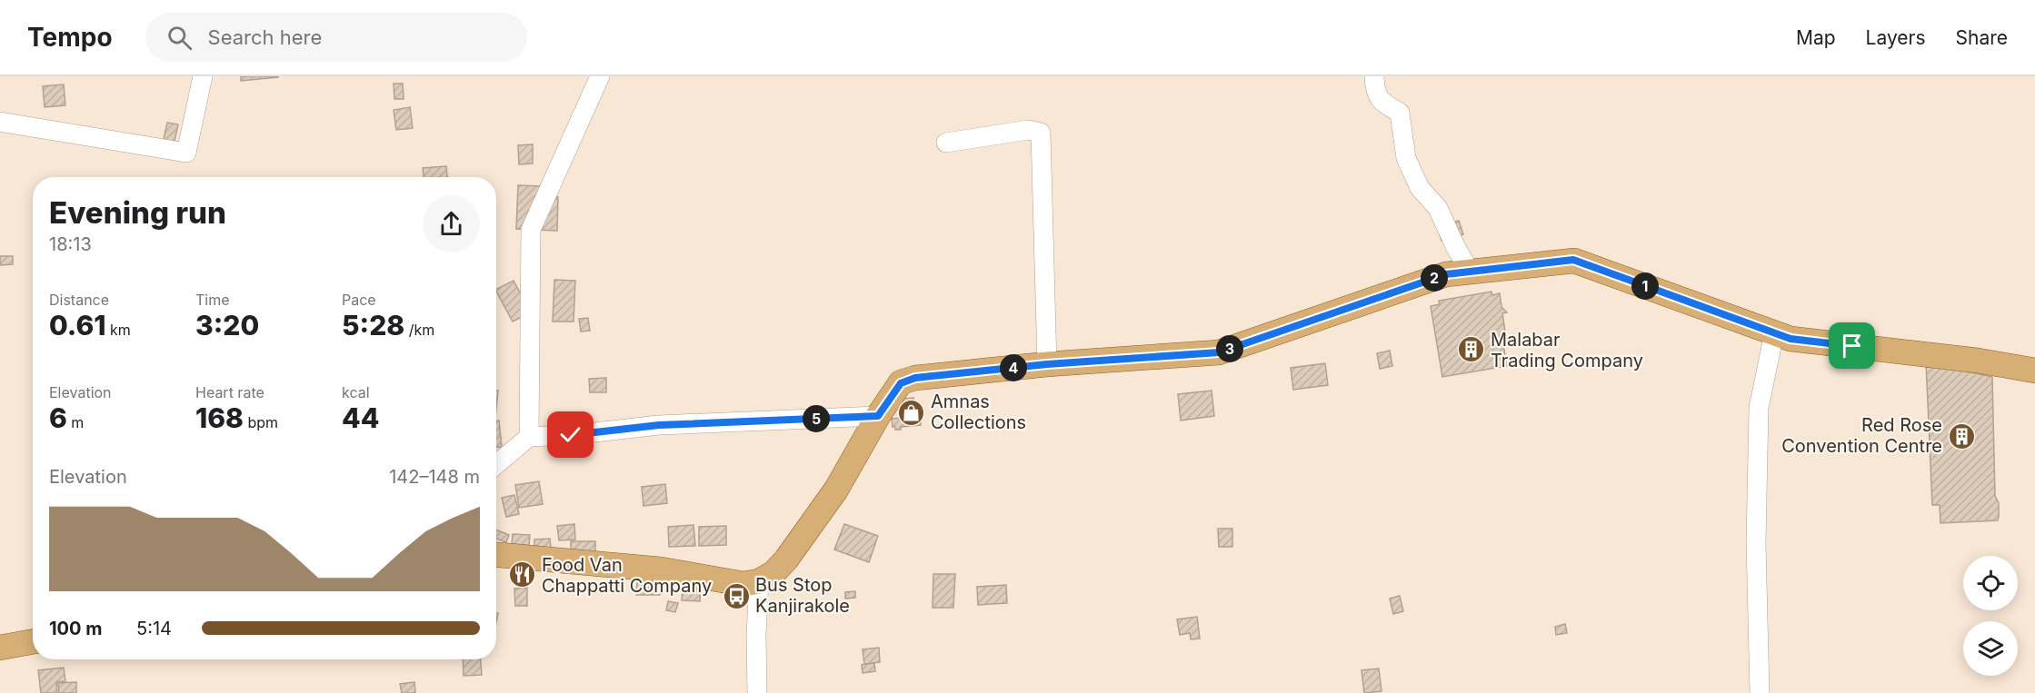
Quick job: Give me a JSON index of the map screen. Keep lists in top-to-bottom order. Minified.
{"places":{"building":["Malabar Trading Company","Red Rose Convention Centre"],"shop":["Amnas Collections"],"restaurant":["Food Van Chappatti Company"],"bus stop":["Bus Stop Kanjirakole"]},"page":{"header":"Tempo","search":"Search here","nav":["Map","Layers","Share"],"heading":["Evening run","18:13"],"pins":["2","1","3","4","5"],"stats":[["Distance","0.61 km"],["Time","3:20"],["Pace","5:28 /km"],["Elevation","6 m"],["Heart rate","168 bpm"],["kcal","44"]],"chart":["Elevation","142–148 m"],"list":[{"name":"100 m","note":"5:14"}]}}
